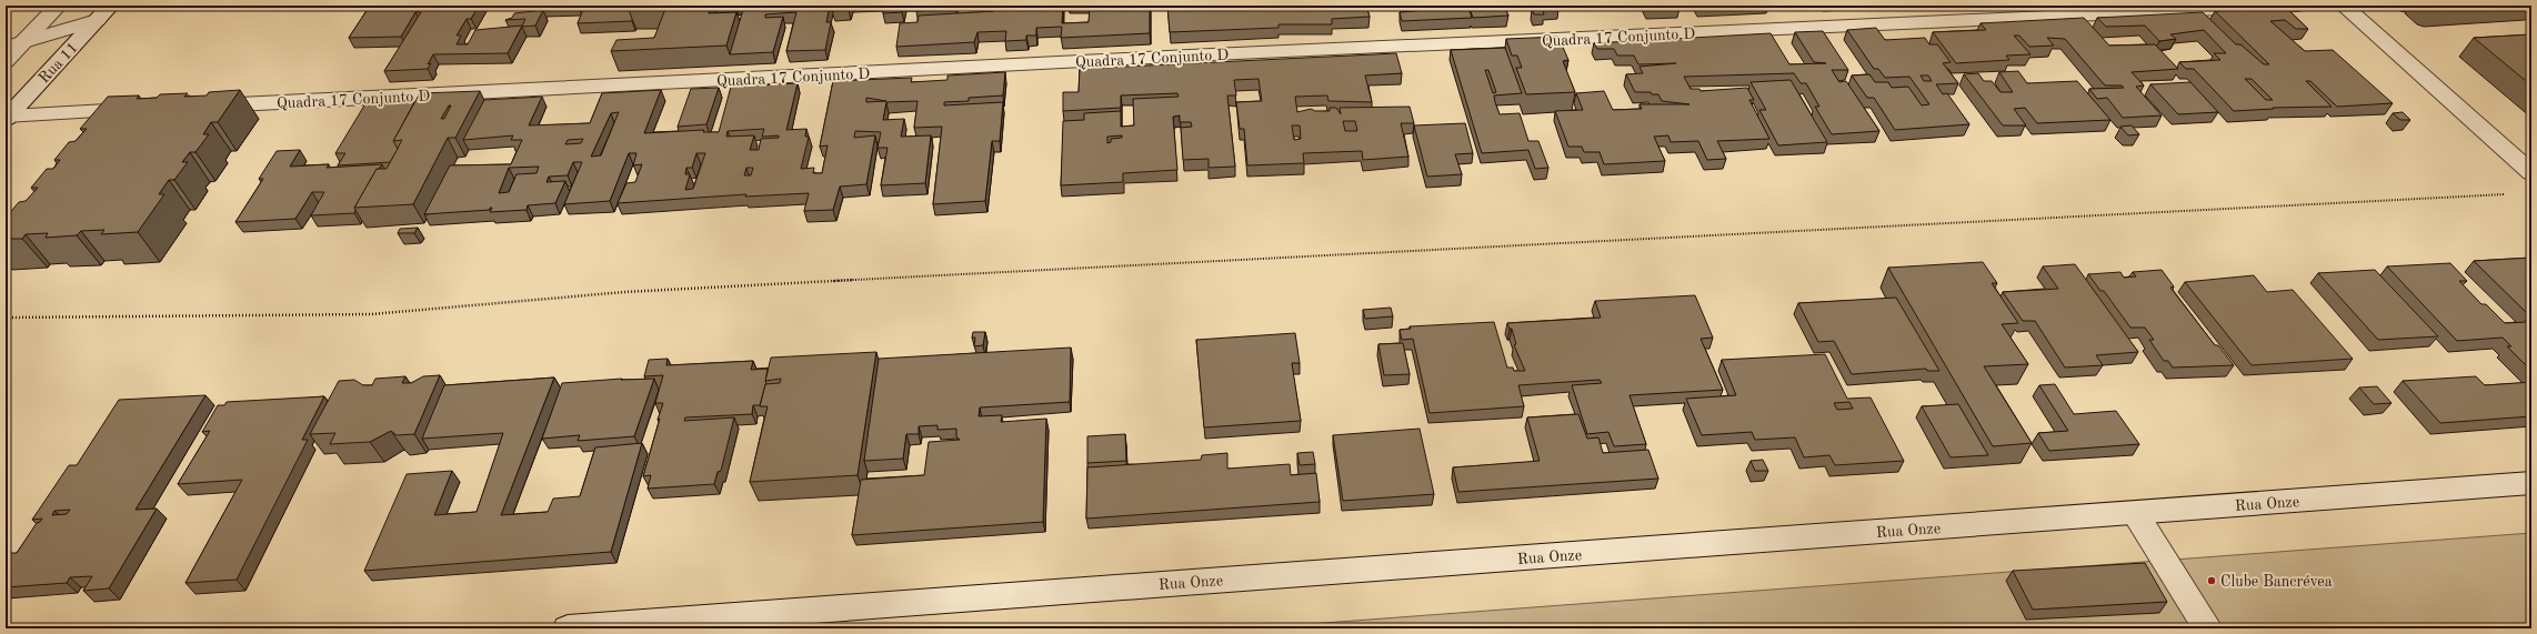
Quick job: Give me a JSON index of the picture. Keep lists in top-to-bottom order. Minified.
{"streets":{"street":["Quadra 17 Conjunto D","Rua 11","Rua Onze"]},"places":["Clube Bancrévea"]}
